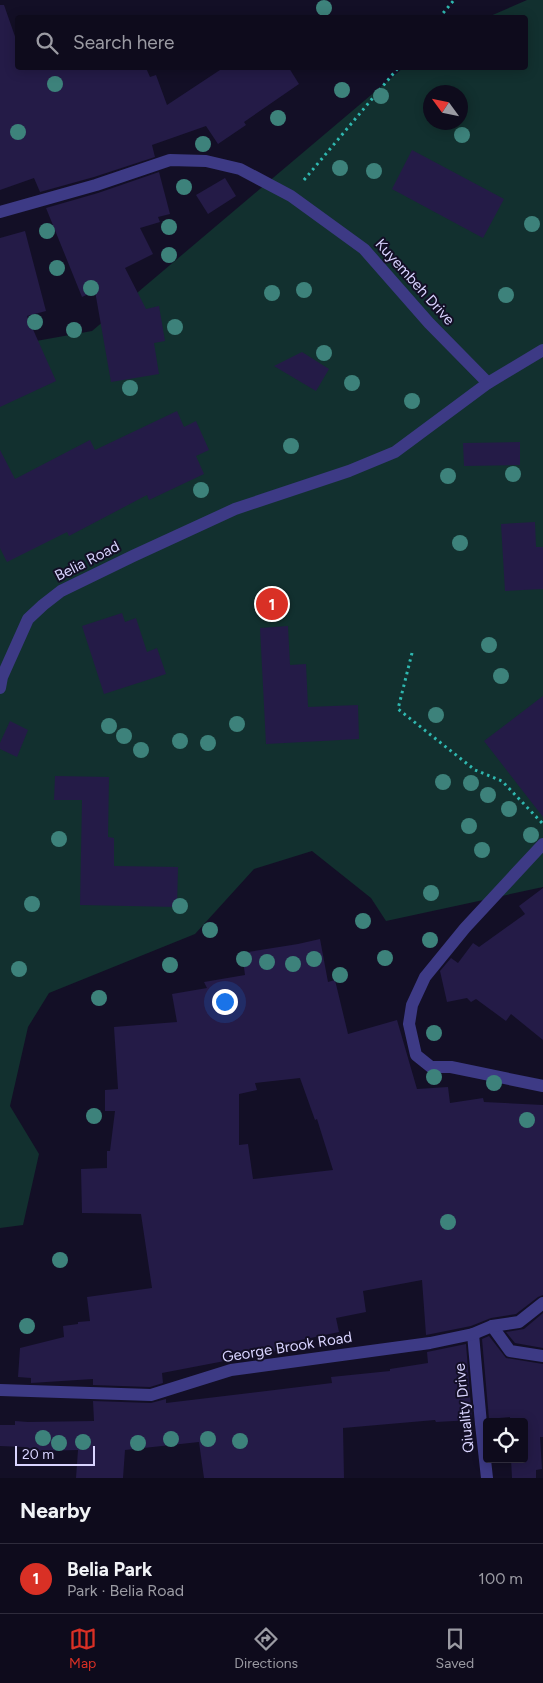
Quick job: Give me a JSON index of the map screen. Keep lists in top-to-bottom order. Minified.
{"streets":{"street":["Kuyembeh Drive","Belia Road","George Brook Road","Qiuality Drive"]},"crossings":[["Kuyembeh Drive","Belia Road"],["George Brook Road","Qiuality Drive"]],"scale_bar":"20 m","north":"top left","page":{"search":"Search here","pins":"1","scale":"20 m","heading":"Nearby","list":[{"mark":"1","name":"Belia Park","note":"Park · Belia Road","value":"100 m"}],"nav":["Map","Directions","Saved"]}}
